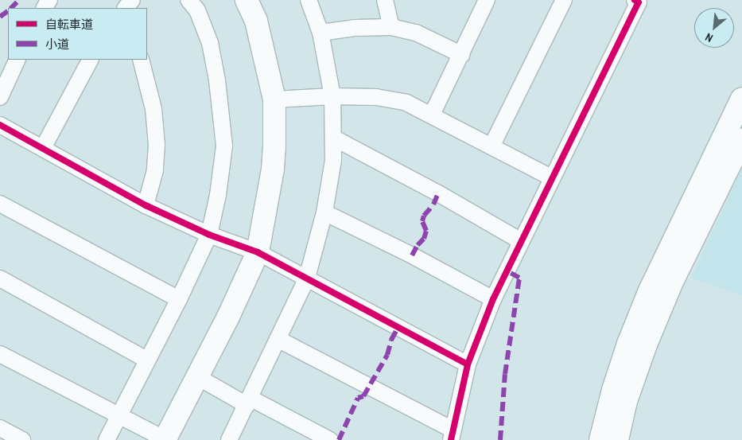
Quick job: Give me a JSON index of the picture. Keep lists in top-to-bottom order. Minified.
{"legend":["自転車道","小道"],"north":"bottom left"}
